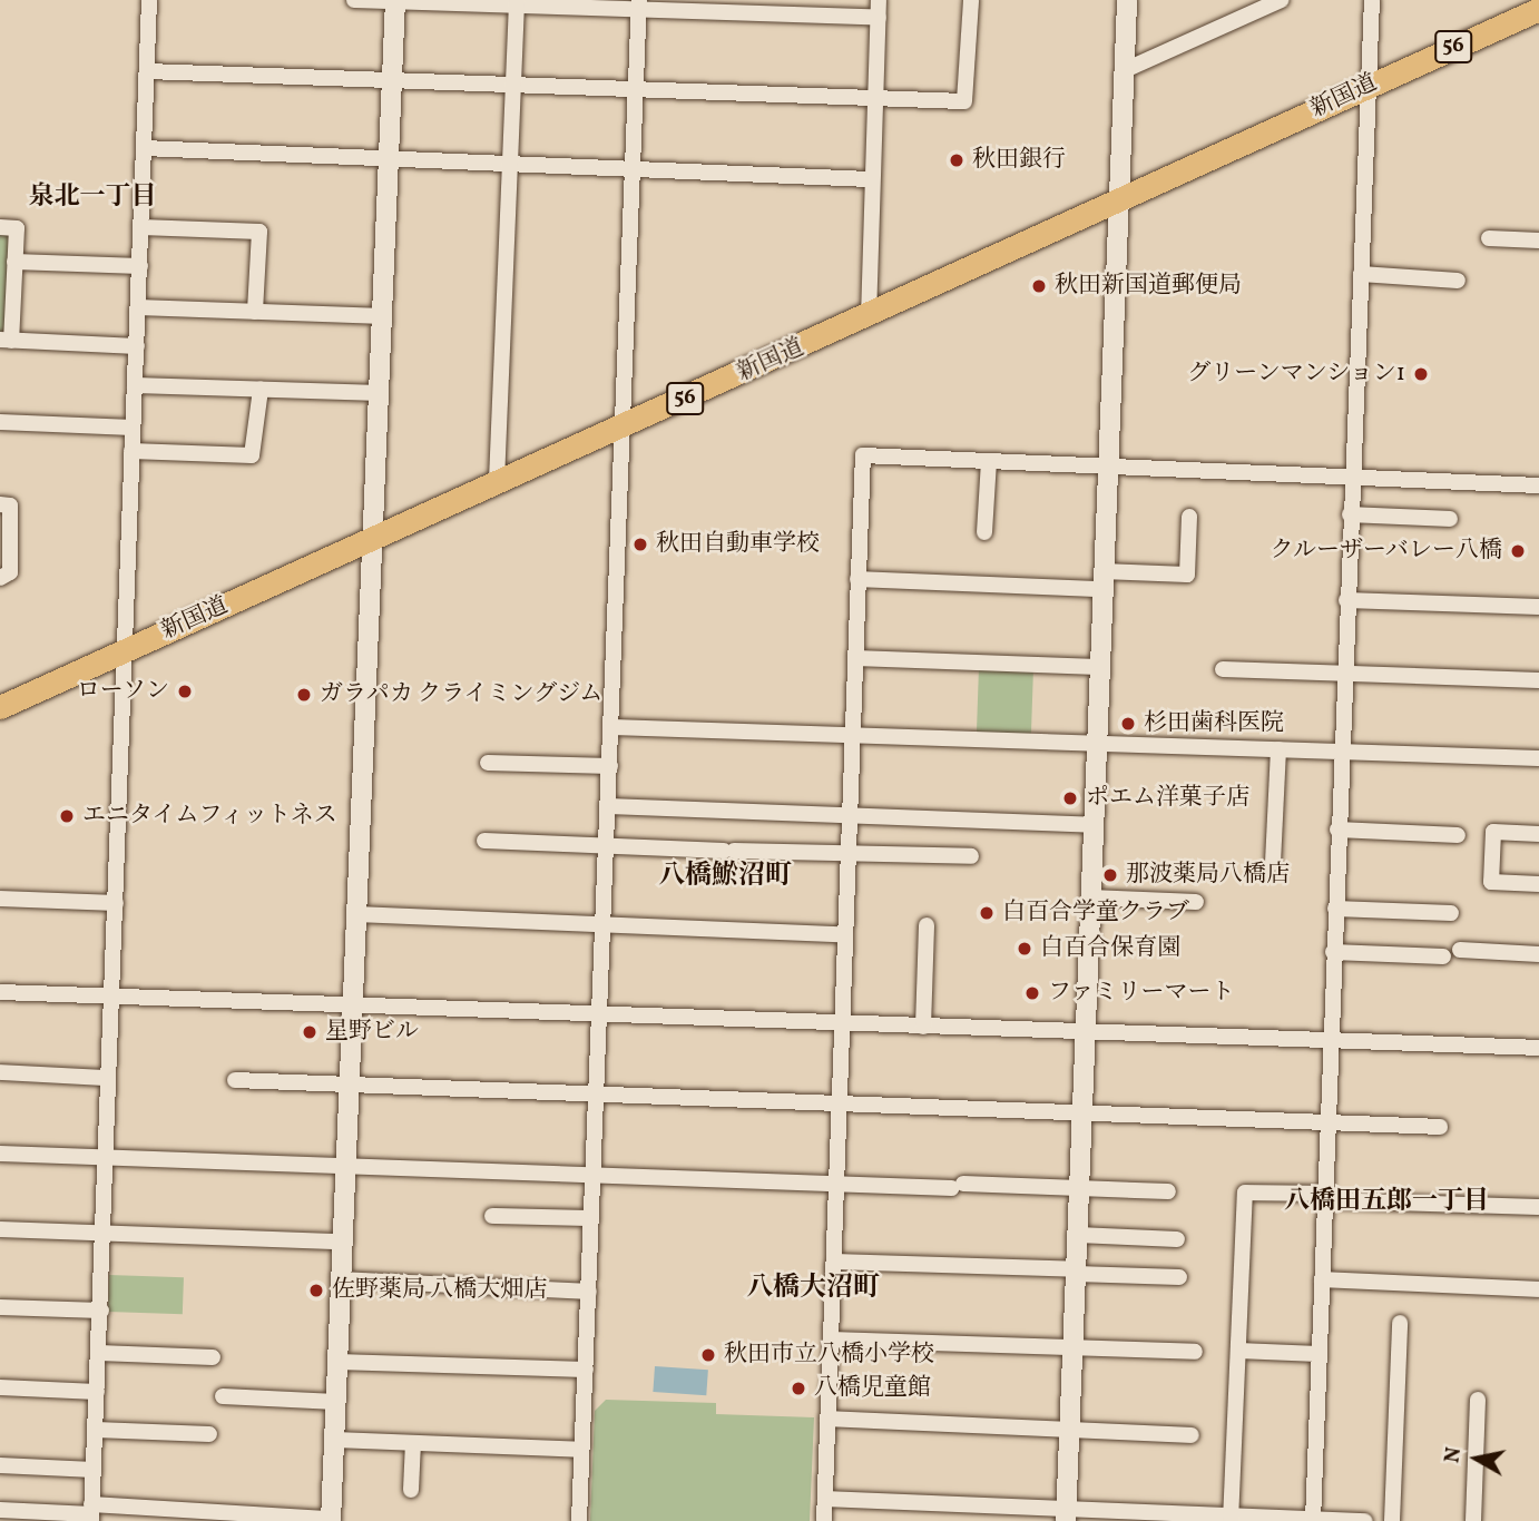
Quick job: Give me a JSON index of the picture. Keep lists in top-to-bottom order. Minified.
{"streets":{"main road":["56","新国道"]},"districts":["泉北一丁目","八橋鯲沼町","八橋田五郎一丁目","八橋大沼町"],"places":["秋田銀行","秋田新国道郵便局","グリーンマンション1","秋田自動車学校","クルーザーバレー八橋","ローソン","ガラパカ クライミングジム","杉田歯科医院","ポエム洋菓子店","エニタイムフィットネス","那波薬局八橋店","白百合学童クラブ","白百合保育園","ファミリーマート","星野ビル","佐野薬局 八橋大畑店","秋田市立八橋小学校","八橋児童館"],"north":"left"}
